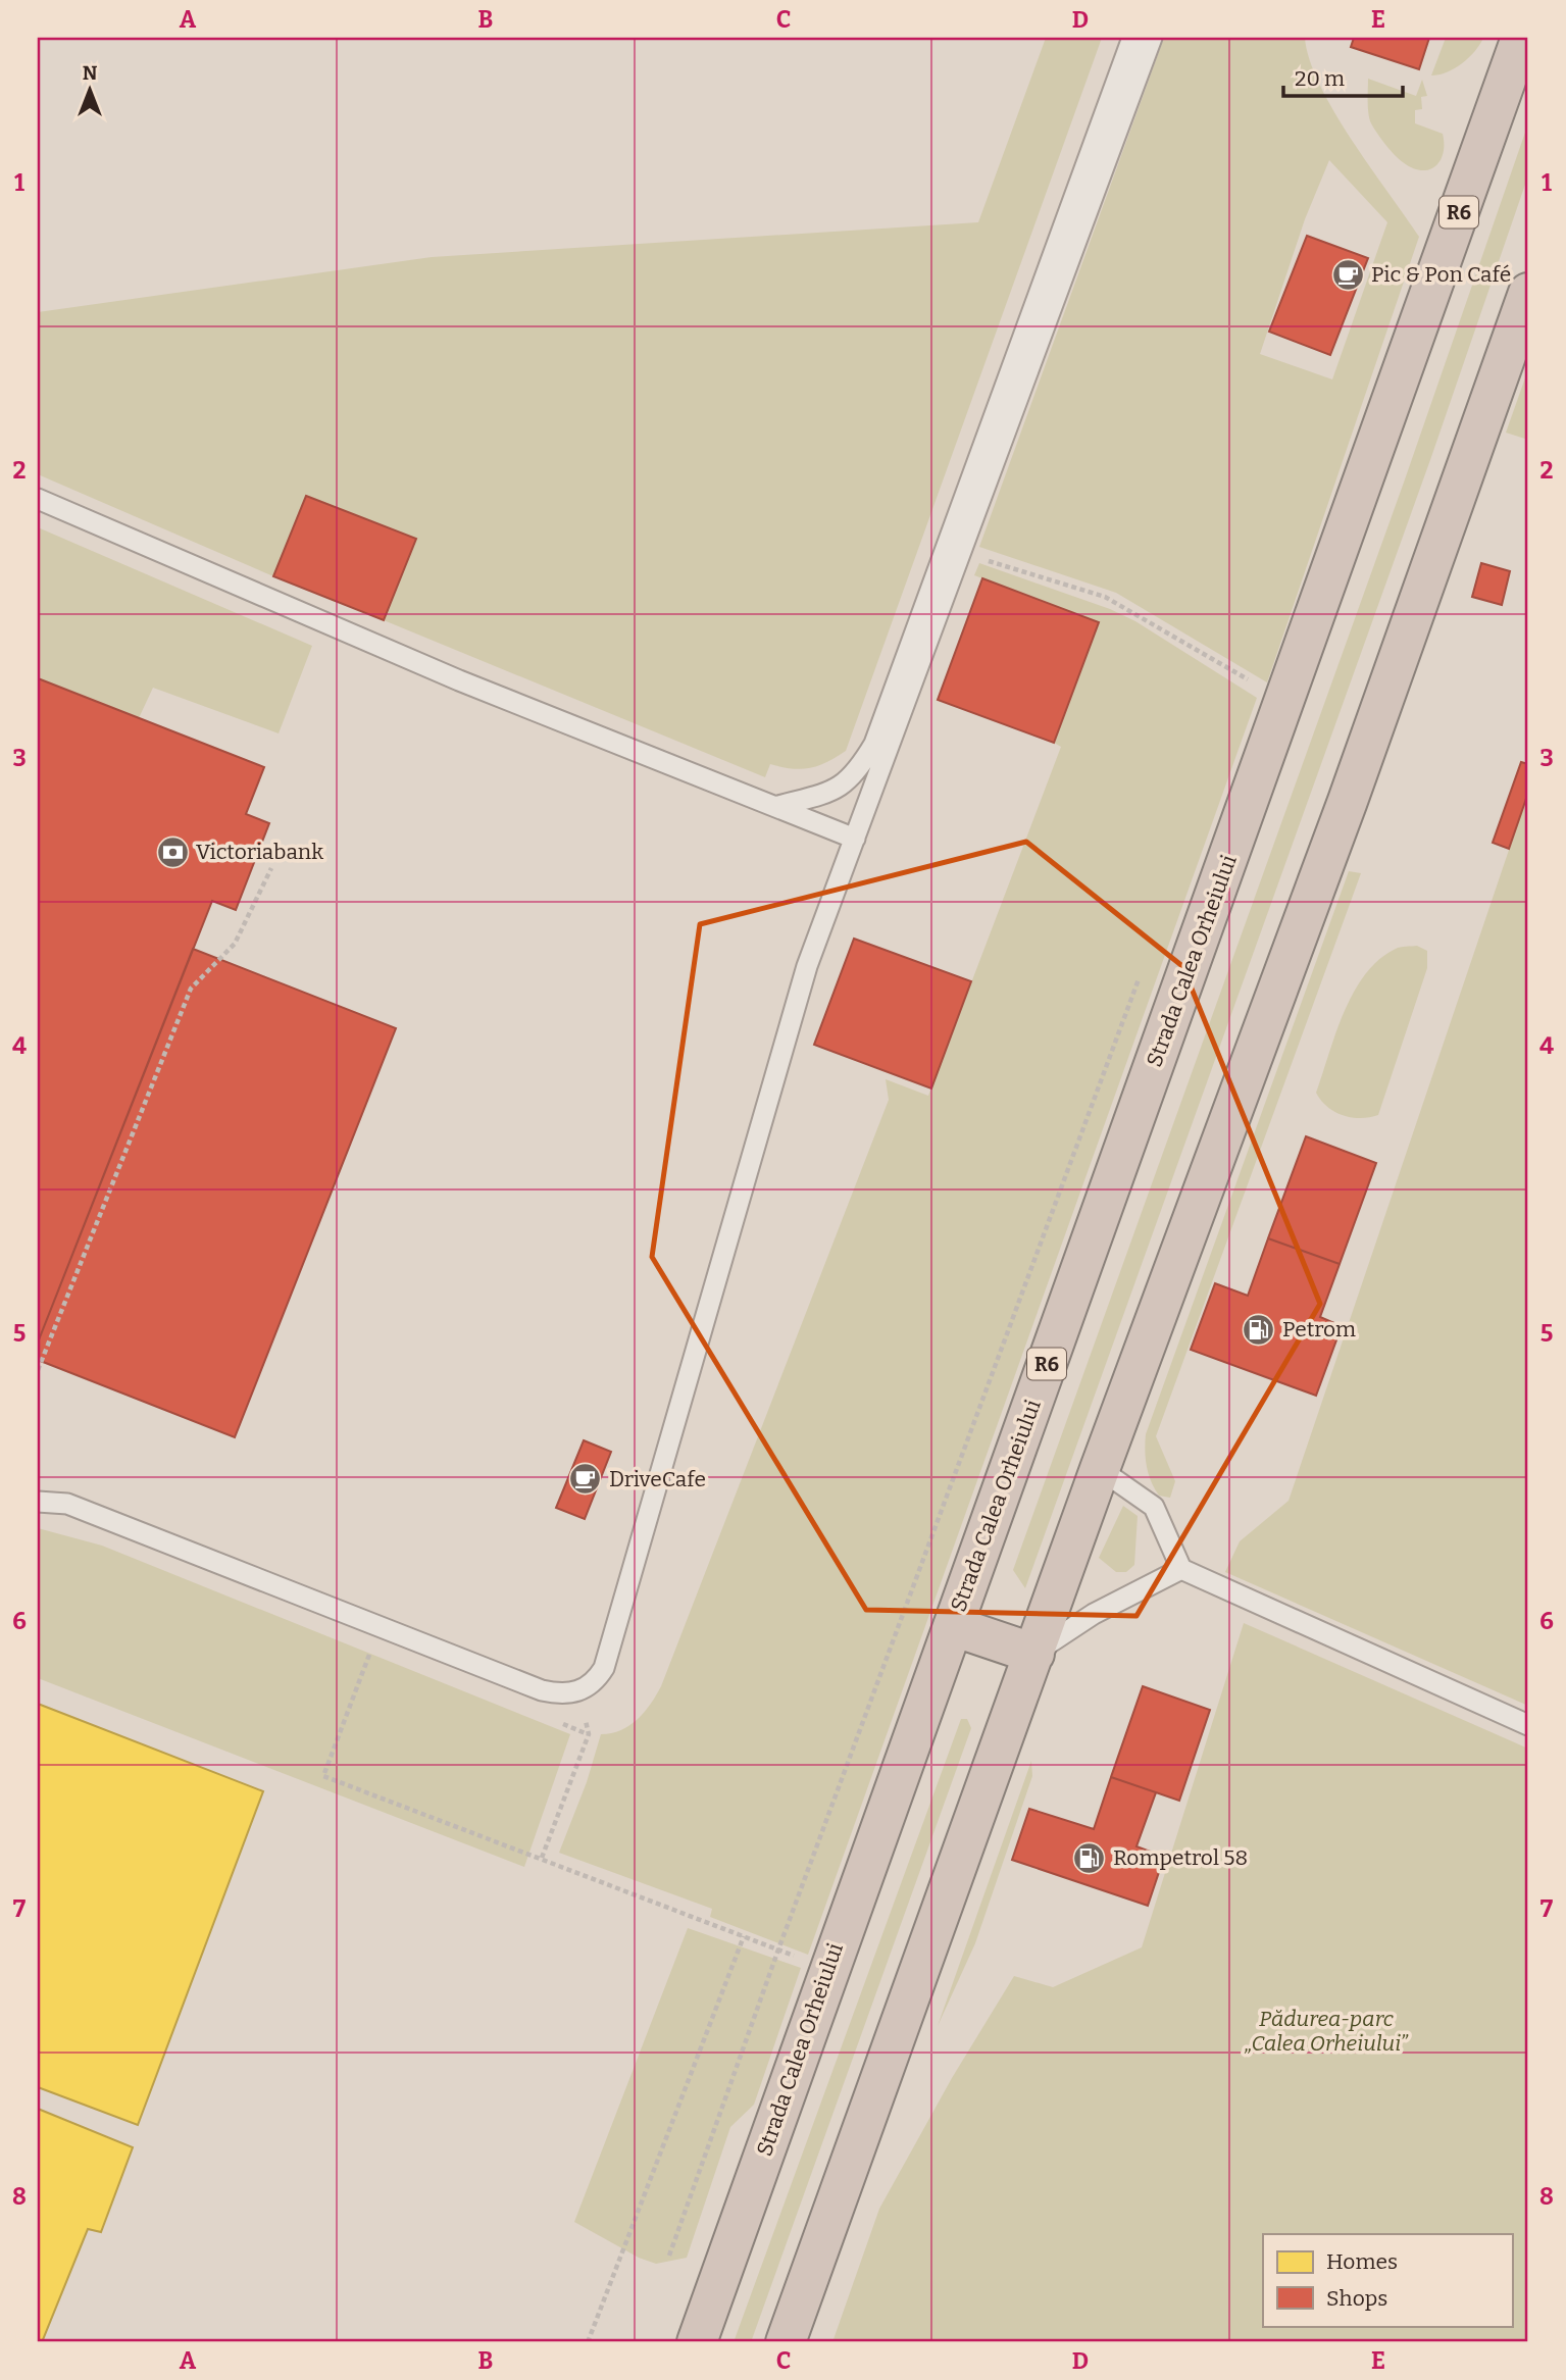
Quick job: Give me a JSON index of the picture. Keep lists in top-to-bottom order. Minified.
{"streets":{"highway":["R6","Strada Calea Orheiului"]},"parks":["Pădurea-parc „Calea Orheiului”"],"places":{"cafe":["Pic & Pon Café","DriveCafe"],"bank":["Victoriabank"],"fuel station":["Petrom","Rompetrol 58"]},"legend":["Homes","Shops"],"scale_bar":"20 m","north":"top","grid":{"columns":["A","B","C","D","E"],"rows":["1","2","3","4","5","6","7","8"]}}
